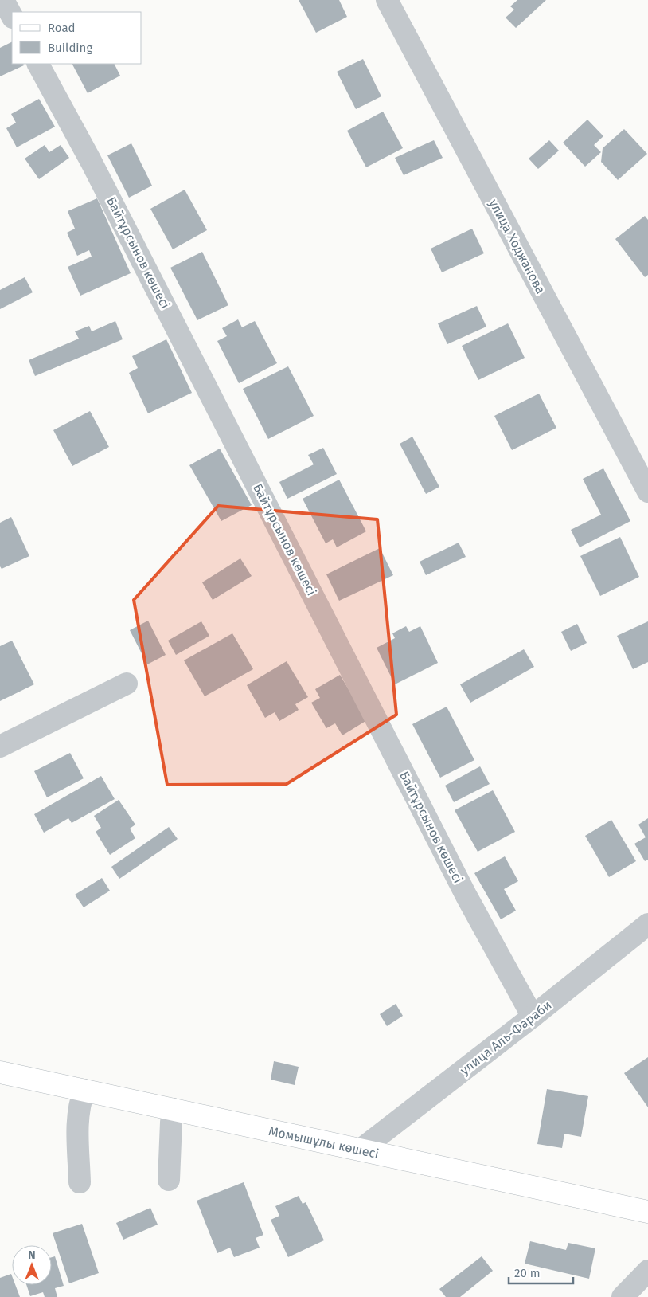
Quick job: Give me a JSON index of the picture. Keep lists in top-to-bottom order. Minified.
{"streets":{"main road":["Момышұлы көшесі"],"street":["улица Ходжанова","Байтұрсынов көшесі","улица Аль-Фараби"]},"crossings":[["Байтұрсынов көшесі","улица Аль-Фараби"],["улица Аль-Фараби","Момышұлы көшесі"]],"legend":["Road","Building"],"scale_bar":"20 m","north":"top"}
